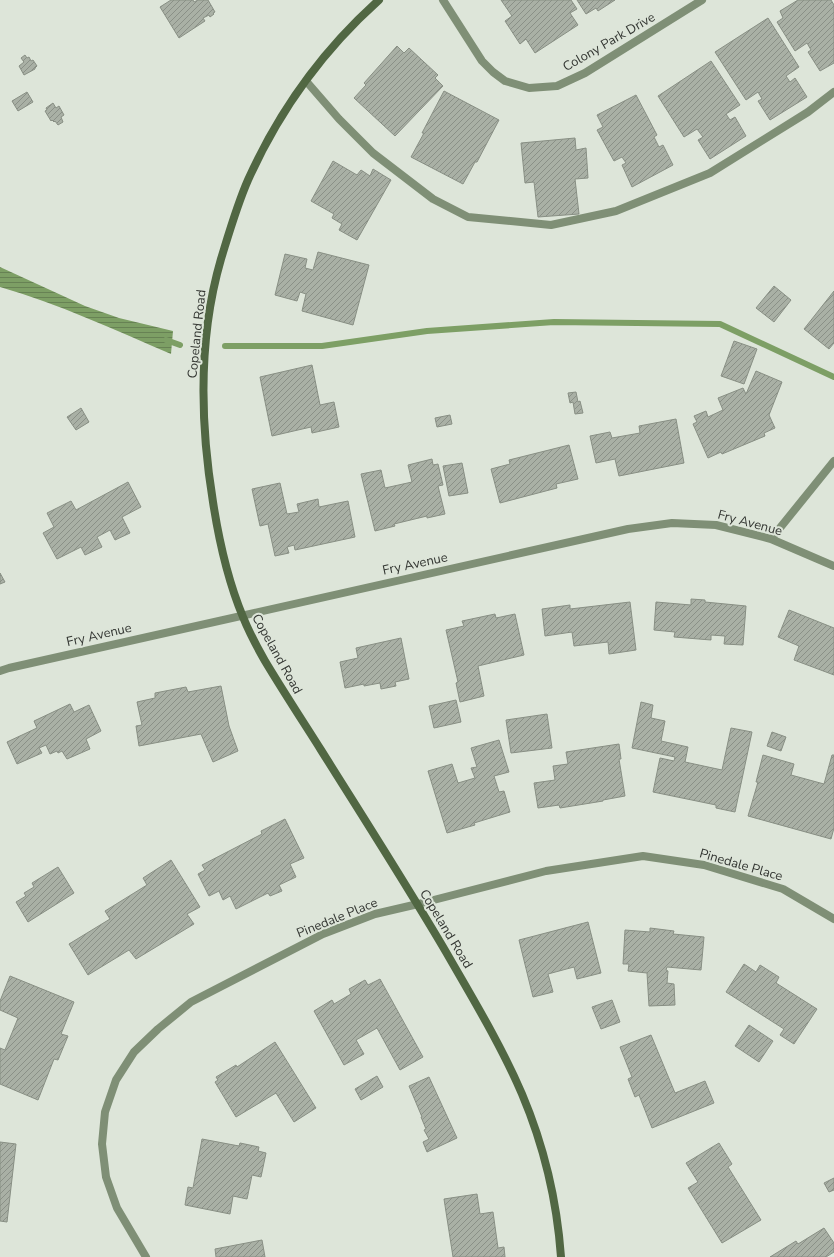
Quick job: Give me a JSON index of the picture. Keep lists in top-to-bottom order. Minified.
{"streets":{"street":["Colony Park Drive","Copeland Road","Fry Avenue","Pinedale Place"]},"crossings":[["Copeland Road","Fry Avenue"],["Copeland Road","Pinedale Place"]]}
